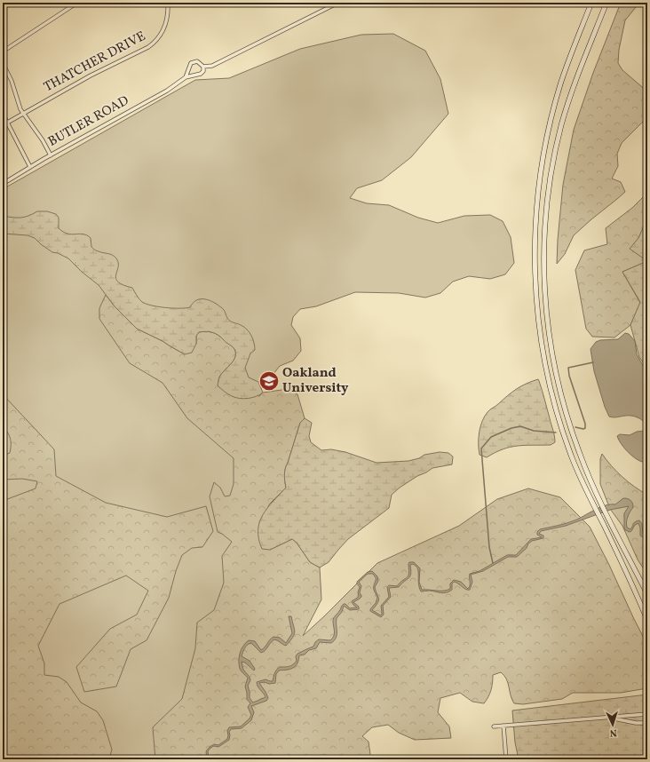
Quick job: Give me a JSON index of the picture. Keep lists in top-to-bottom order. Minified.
{"streets":{"street":["THATCHER DRIVE","BUTLER ROAD"]},"places":{"school or university":["Oakland University"]},"north":"bottom"}
